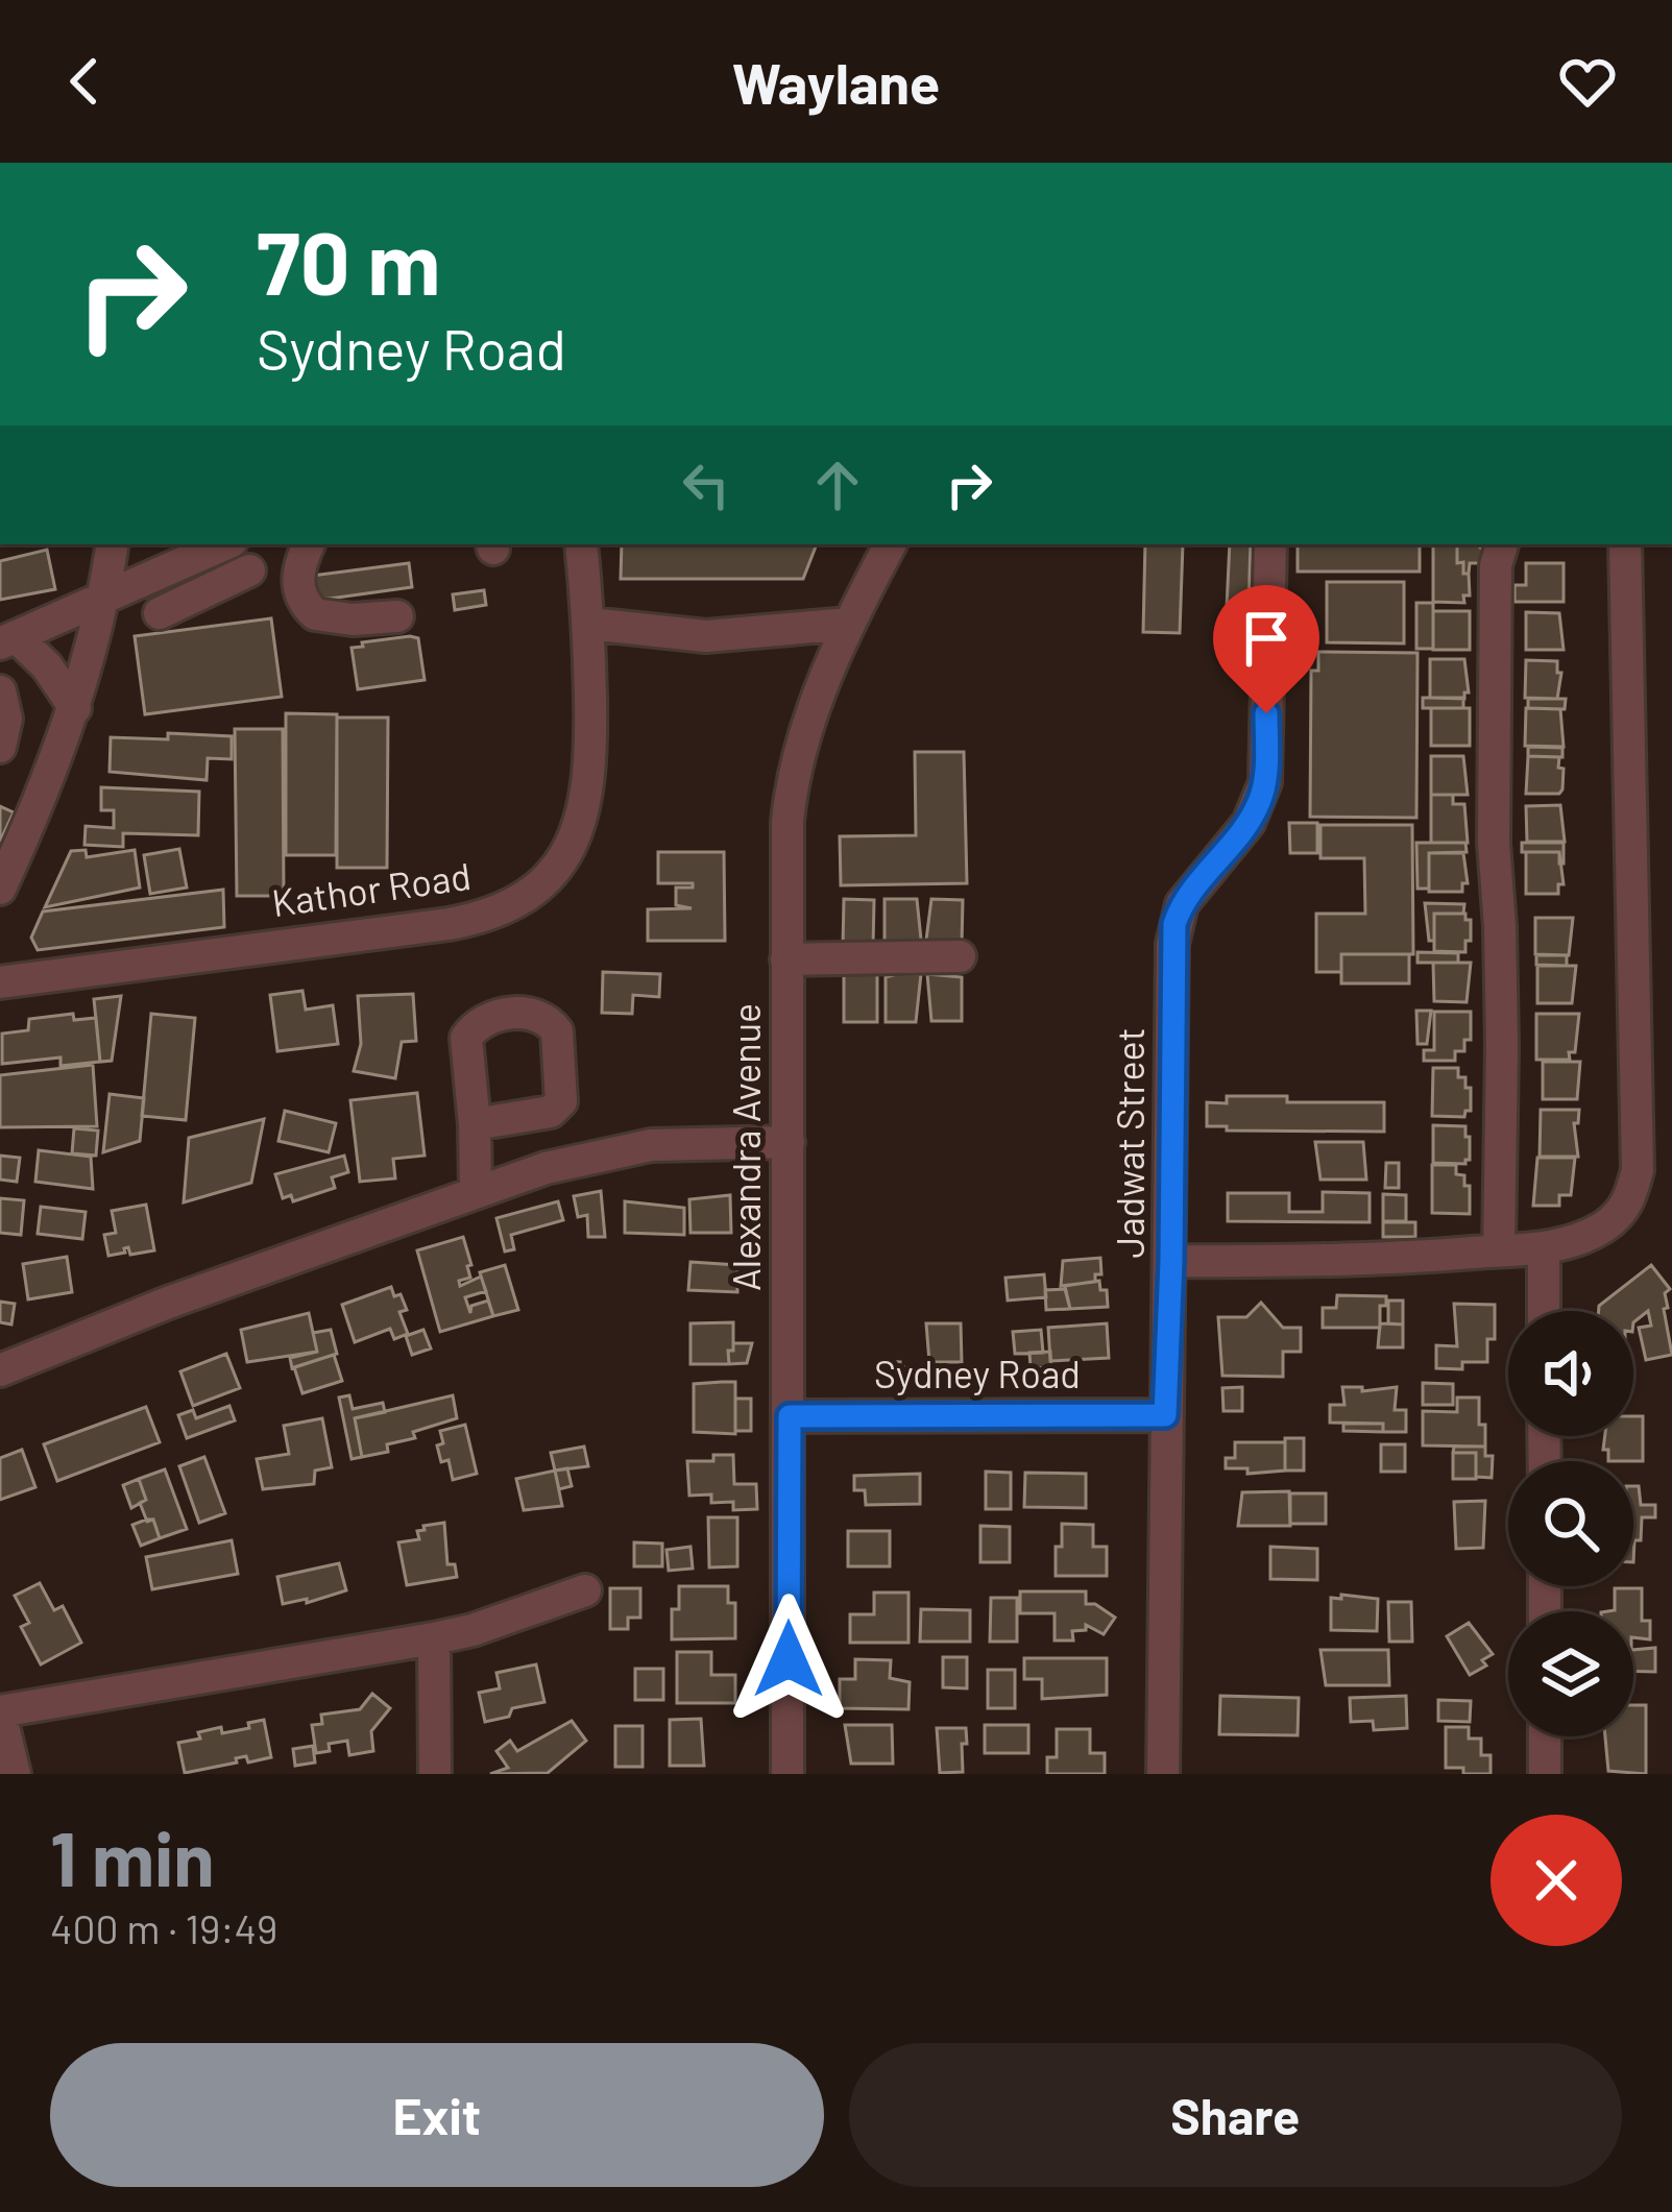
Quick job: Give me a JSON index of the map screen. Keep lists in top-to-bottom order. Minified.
{"streets":{"street":["Kathor Road","Jadwat Street","Alexandra Avenue","Sydney Road"]},"crossings":[["Jadwat Street","Sydney Road"],["Alexandra Avenue","Sydney Road"]],"page":{"header":"Waylane","turn":["70 m","Sydney Road"],"heading":["1 min","400 m · 19:49"],"buttons":["Exit","Share"]}}
